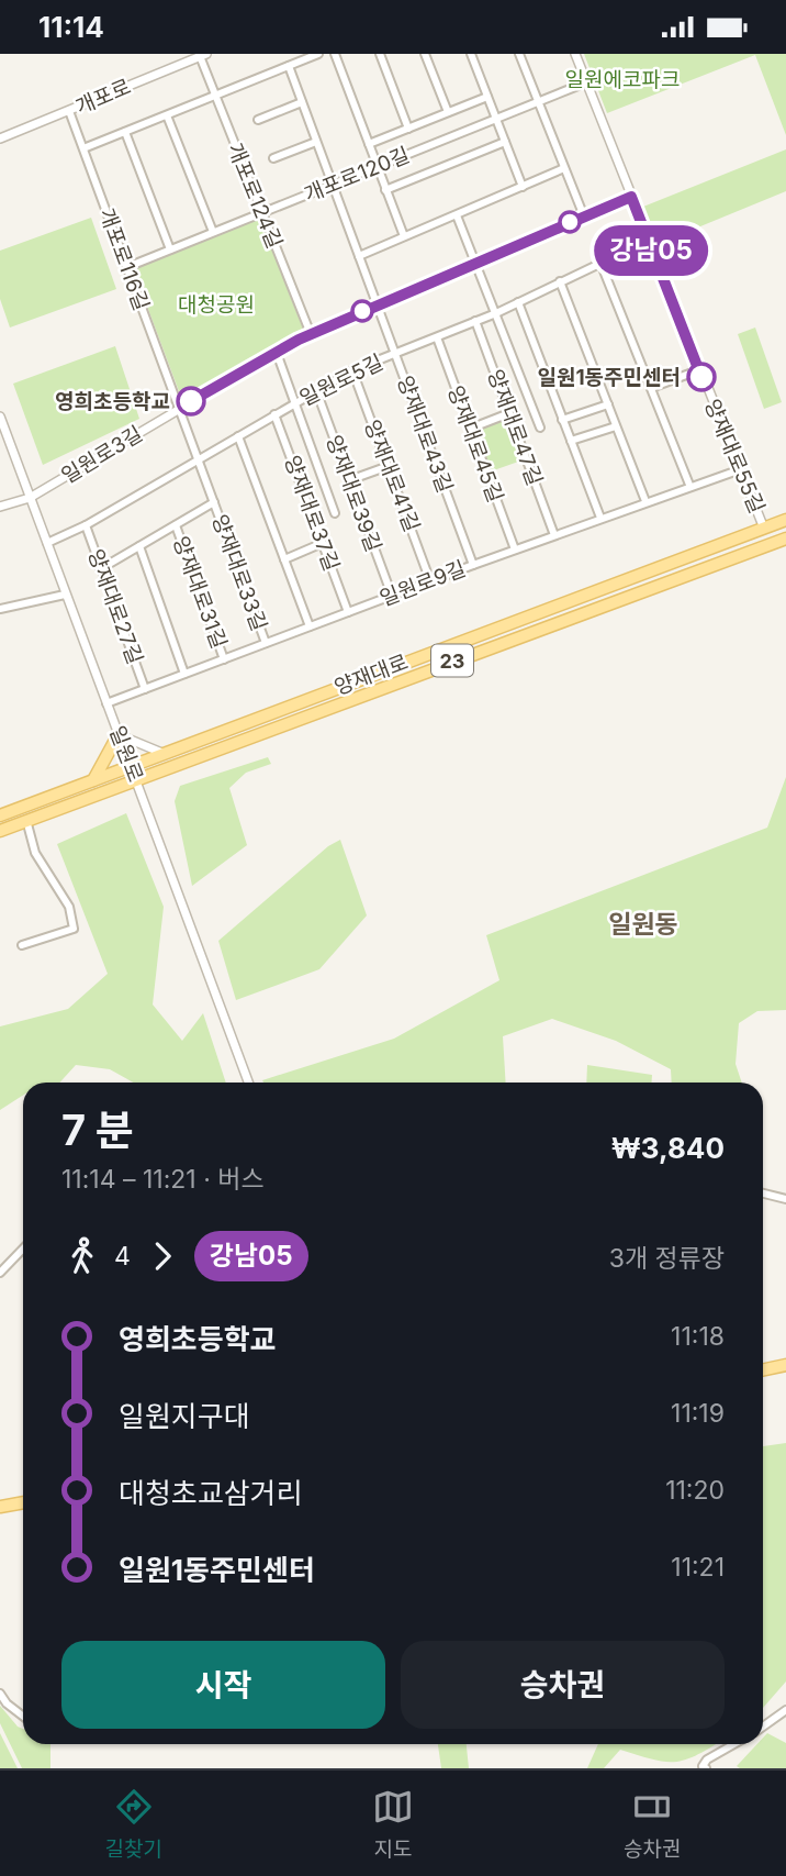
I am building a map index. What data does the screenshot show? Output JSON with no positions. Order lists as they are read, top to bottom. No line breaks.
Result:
{"streets":{"main road":["23","양재대로"],"street":["개포로","개포로120길","개포로124길","개포로116길","일원로5길","양재대로47길","양재대로43길","양재대로45길","일원로3길","양재대로55길","양재대로41길","양재대로39길","양재대로37길","양재대로33길","일원로9길","양재대로31길","양재대로27길","일원로"]},"crossings":[["개포로","개포로124길"],["개포로","개포로116길"],["개포로120길","개포로124길"],["개포로120길","개포로116길"],["개포로120길","양재대로43길"],["개포로120길","양재대로55길"],["개포로124길","일원로3길"],["개포로116길","일원로3길"],["개포로116길","양재대로33길"],["일원로5길","양재대로47길"],["일원로5길","양재대로43길"],["일원로5길","양재대로45길"],["일원로5길","양재대로55길"],["일원로5길","양재대로41길"],["일원로5길","양재대로39길"],["일원로5길","양재대로37길"],["일원로5길","양재대로33길"],["일원로5길","양재대로27길"],["일원로5길","일원로"],["양재대로47길","일원로9길"],["양재대로43길","일원로3길"],["양재대로43길","일원로9길"],["양재대로45길","일원로9길"],["일원로3길","양재대로55길"],["일원로3길","양재대로33길"],["일원로3길","일원로"],["양재대로55길","일원로9길"],["양재대로55길","양재대로"],["양재대로41길","일원로9길"],["양재대로39길","일원로9길"],["양재대로37길","일원로9길"],["양재대로33길","일원로9길"],["양재대로33길","양재대로31길"],["양재대로33길","양재대로27길"],["일원로9길","양재대로31길"],["일원로9길","양재대로27길"],["일원로9길","일원로"],["양재대로","일원로"]],"districts":["일원동"],"parks":["일원에코파크","대청공원"],"places":["일원1동주민센터","영희초등학교"],"lines":["bus line 강남05"],"page":{"status":"11:14","on_map":"강남05","heading":["7 분","11:14 – 11:21 · 버스","₩3,840"],"legs":["4","강남05","3개 정류장"],"list":[{"name":"영희초등학교","value":"11:18"},{"name":"일원지구대","value":"11:19"},{"name":"대청초교삼거리","value":"11:20"},{"name":"일원1동주민센터","value":"11:21"}],"buttons":["시작","승차권"],"tabs":["길찾기","지도","승차권"]}}
